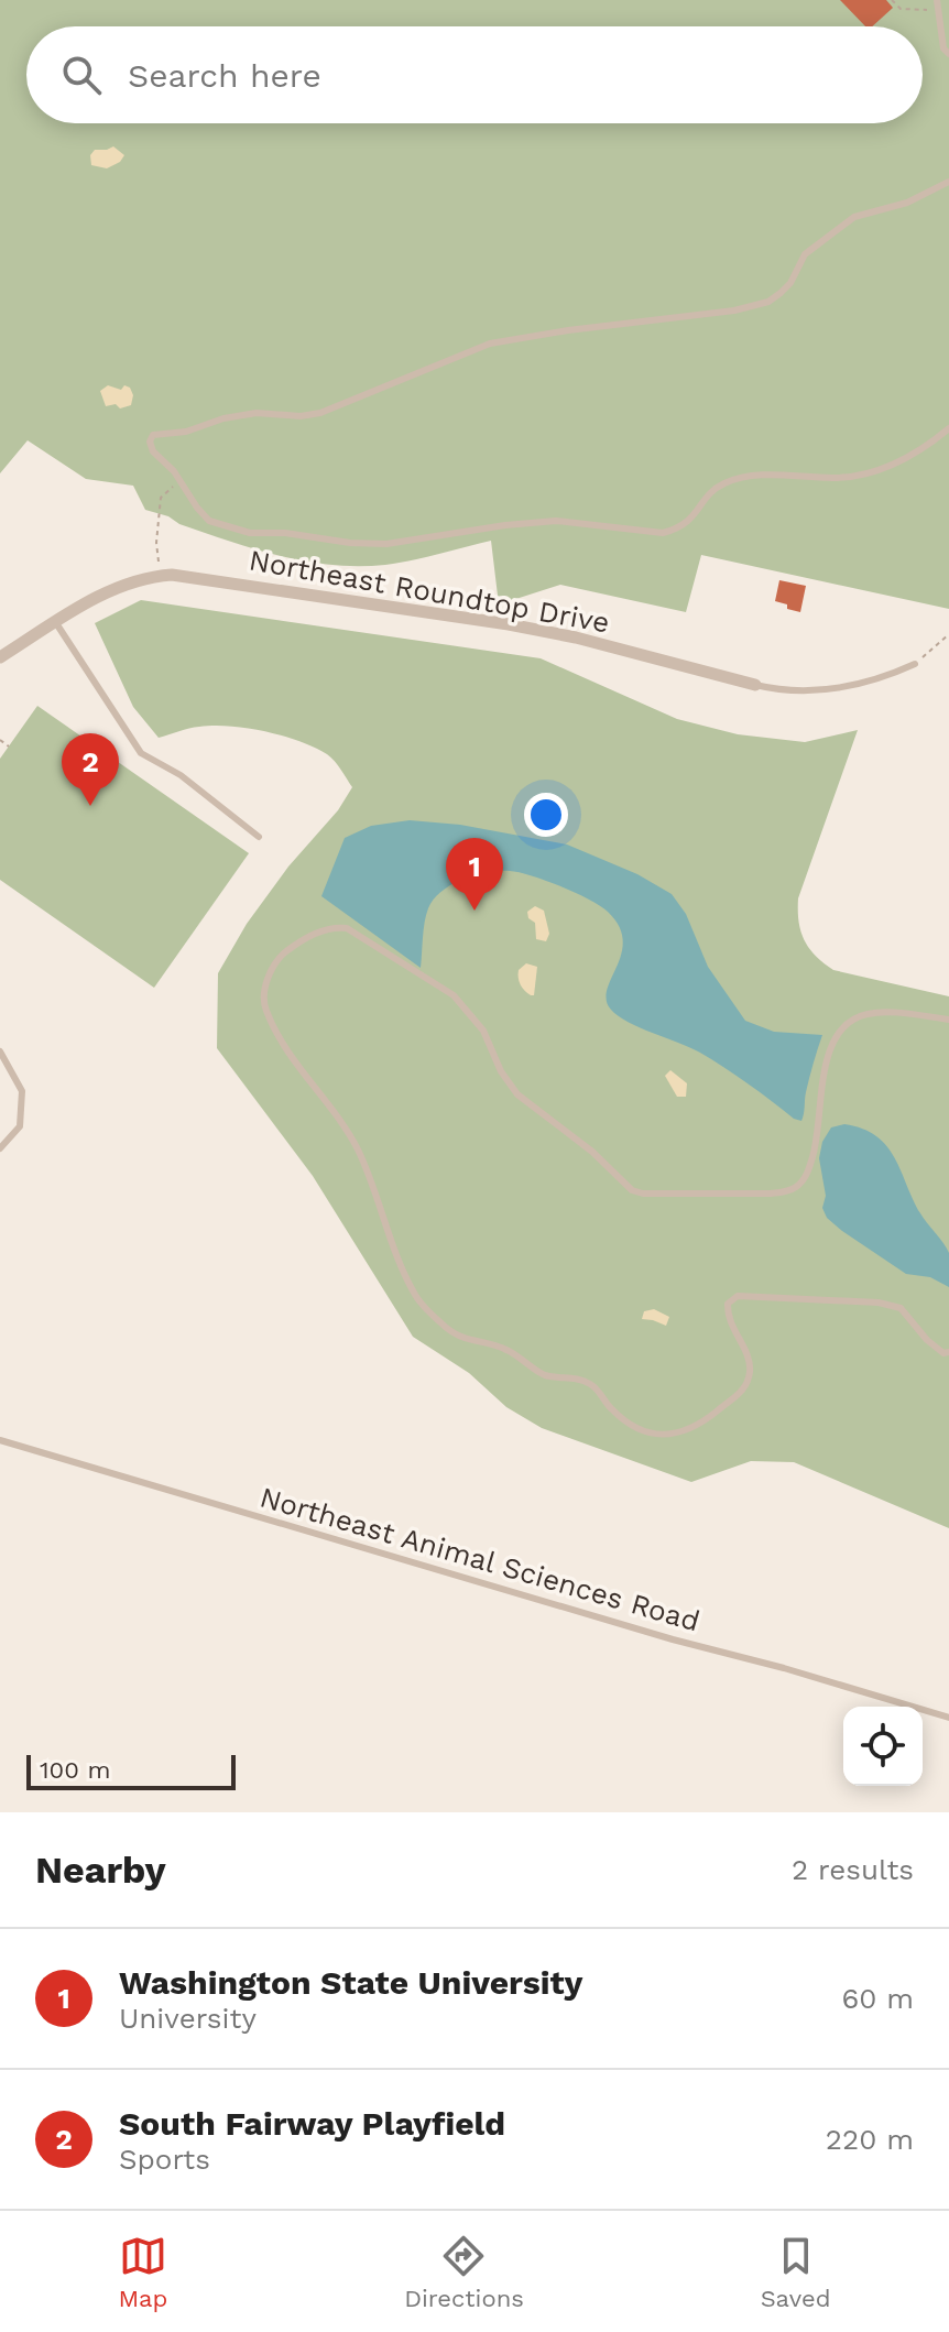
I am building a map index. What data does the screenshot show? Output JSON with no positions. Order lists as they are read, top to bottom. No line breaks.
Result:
{"streets":{"street":["Northeast Roundtop Drive"],"lane":["Northeast Animal Sciences Road"]},"scale_bar":"100 m","page":{"search":"Search here","pins":["2","1"],"scale":"100 m","heading":["Nearby","2 results"],"list":[{"mark":"1","name":"Washington State University","note":"University","value":"60 m"},{"mark":"2","name":"South Fairway Playfield","note":"Sports","value":"220 m"}],"nav":["Map","Directions","Saved"]}}
